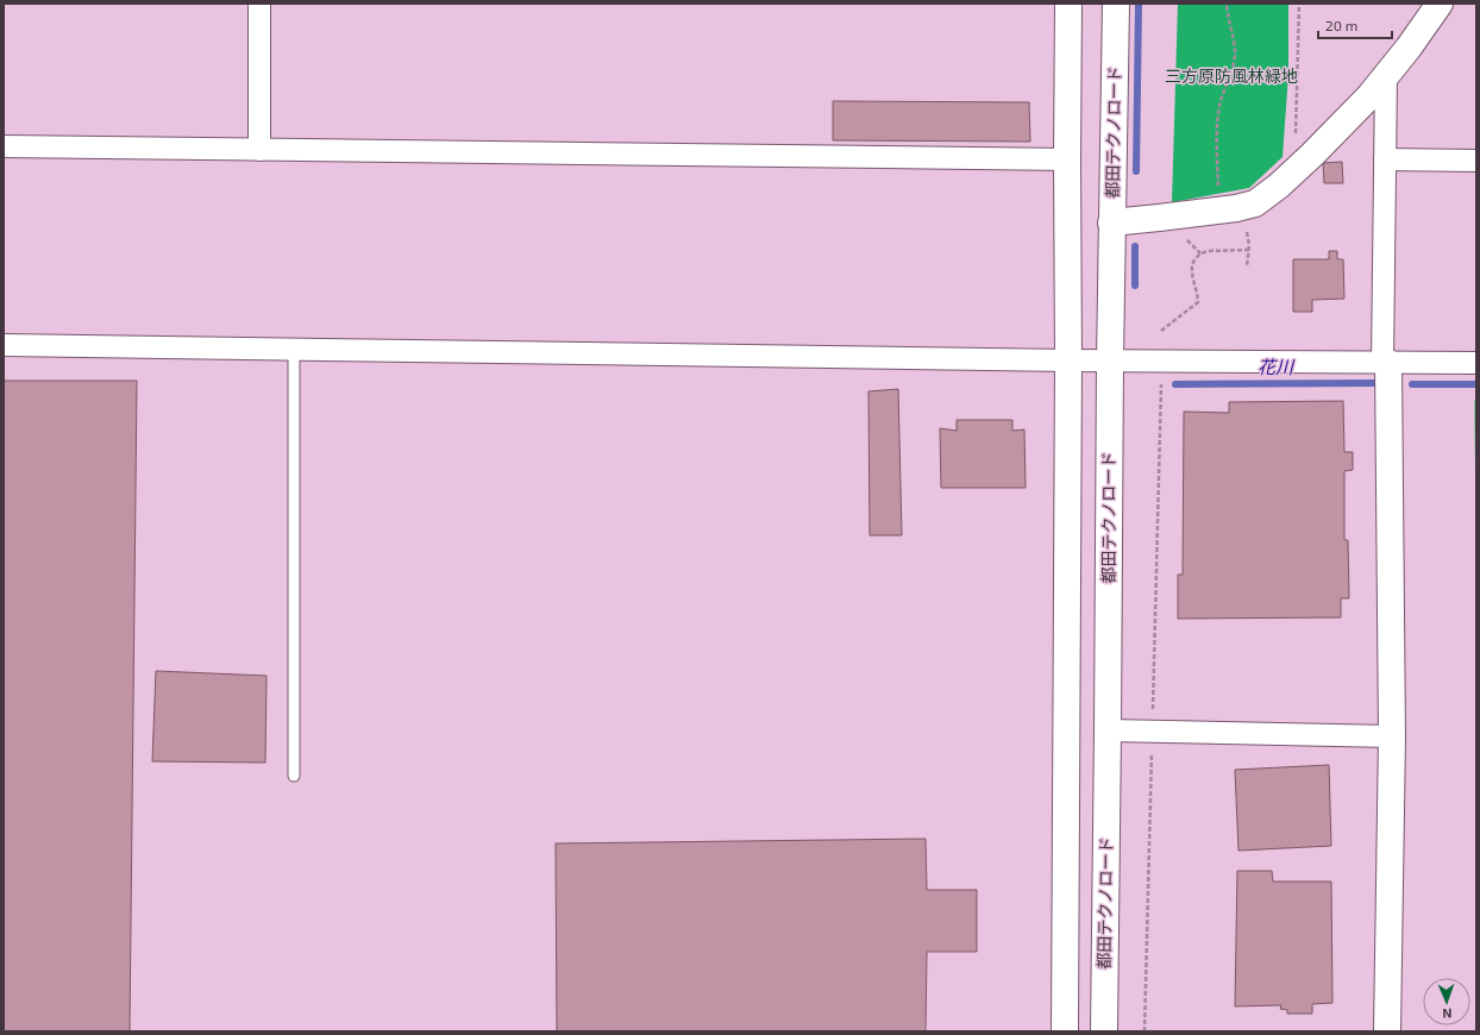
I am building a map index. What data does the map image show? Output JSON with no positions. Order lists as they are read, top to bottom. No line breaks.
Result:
{"streets":{"street":["都田テクノロード"]},"water":["花川"],"parks":["三方原防風林緑地"],"scale_bar":"20 m","north":"bottom"}
